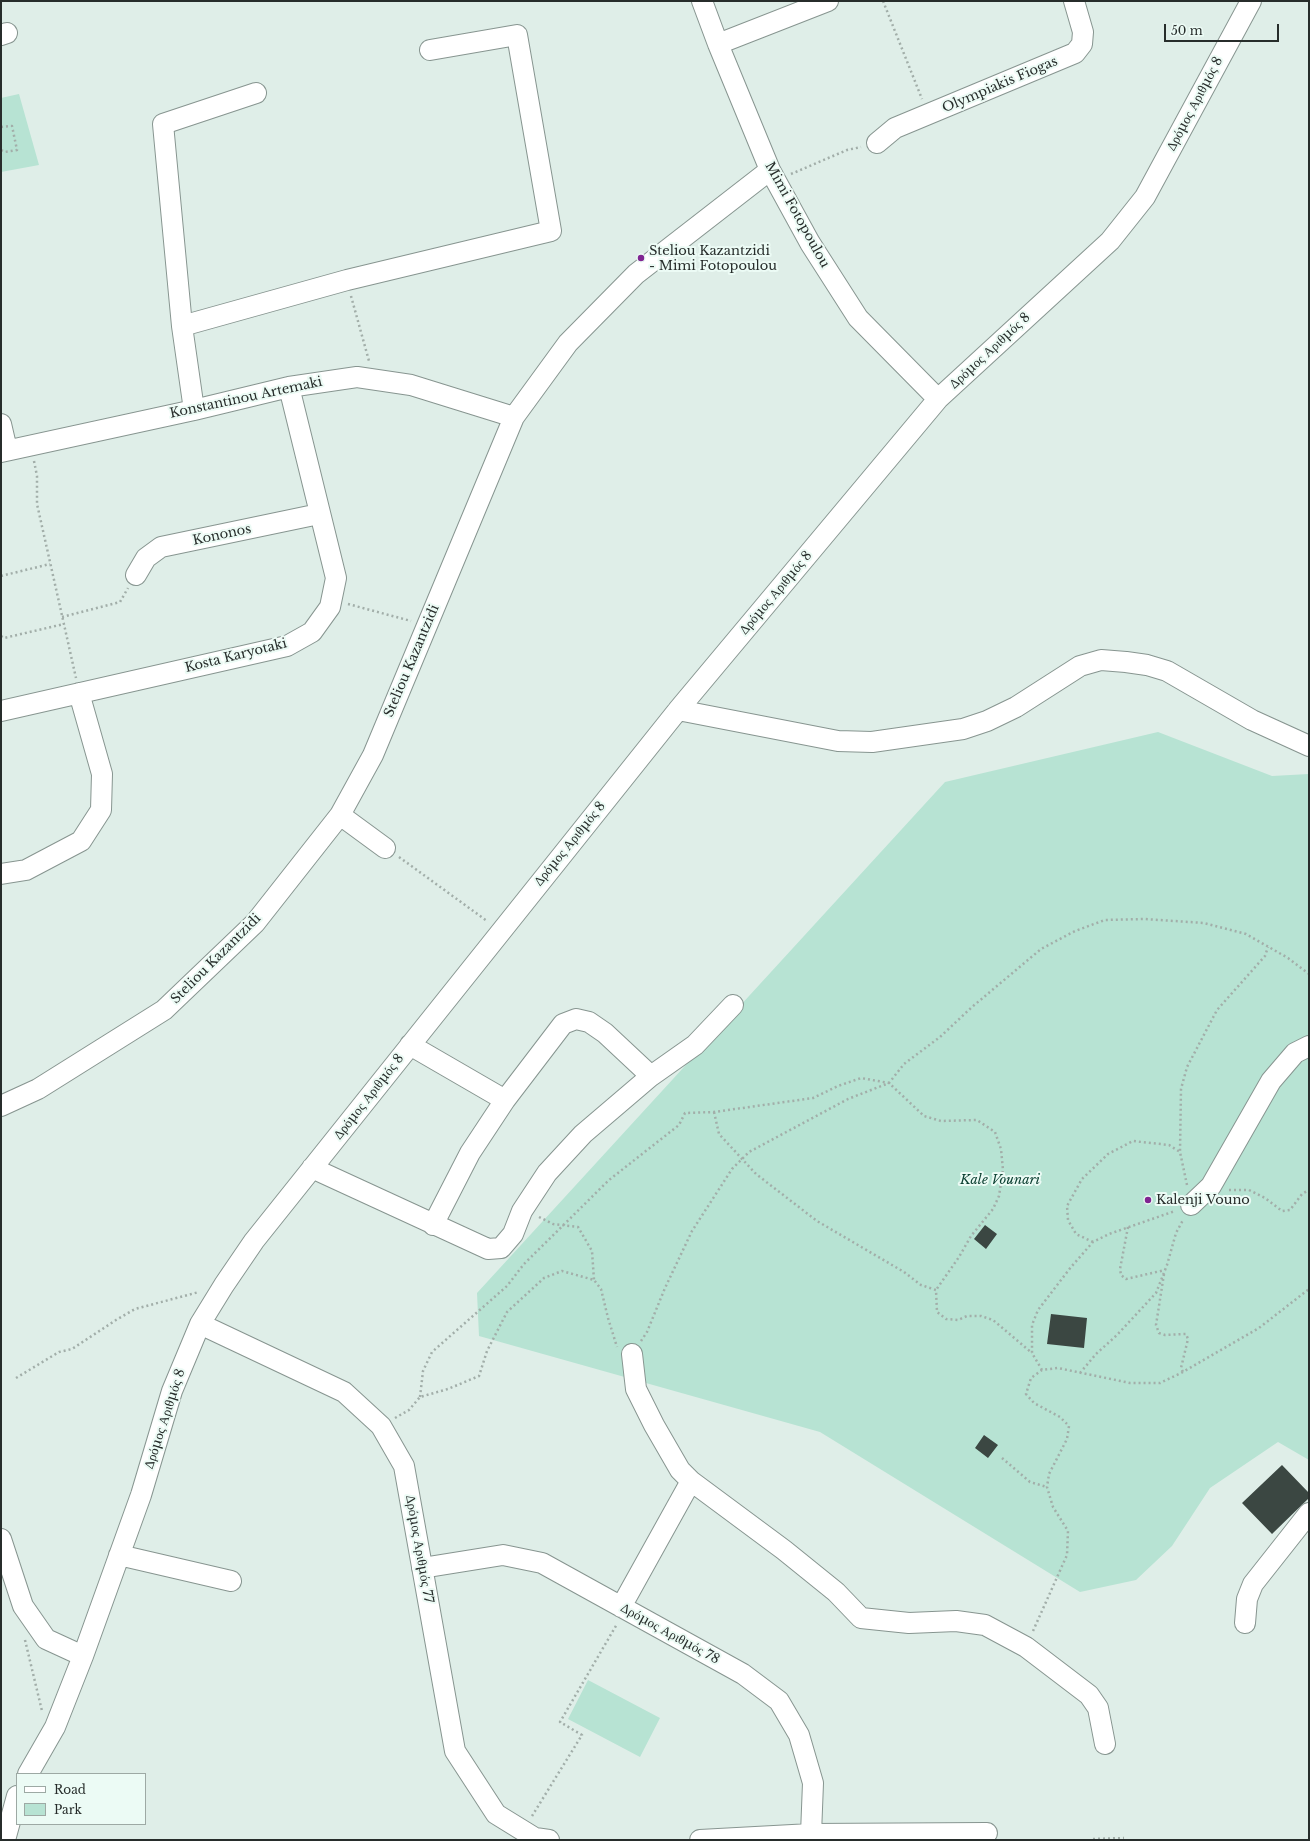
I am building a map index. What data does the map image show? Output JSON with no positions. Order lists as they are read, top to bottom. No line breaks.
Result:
{"streets":{"street":["Olympiakis Fiogas","Δρόμος Αριθμός 8","Mimi Fotopoulou","Konstantinou Artemaki","Kononos","Kosta Karyotaki","Steliou Kazantzidi","Δρόμος Αριθμός 77","Δρόμος Αριθμός 78"]},"crossings":[["Δρόμος Αριθμός 8","Mimi Fotopoulou"],["Δρόμος Αριθμός 8","Δρόμος Αριθμός 77"],["Mimi Fotopoulou","Steliou Kazantzidi"],["Konstantinou Artemaki","Kosta Karyotaki"],["Konstantinou Artemaki","Steliou Kazantzidi"],["Kononos","Kosta Karyotaki"],["Δρόμος Αριθμός 77","Δρόμος Αριθμός 78"]],"parks":["Kale Vounari"],"places":["Steliou Kazantzidi - Mimi Fotopoulou","Kalenji Vouno"],"legend":["Road","Park"],"scale_bar":"50 m"}
